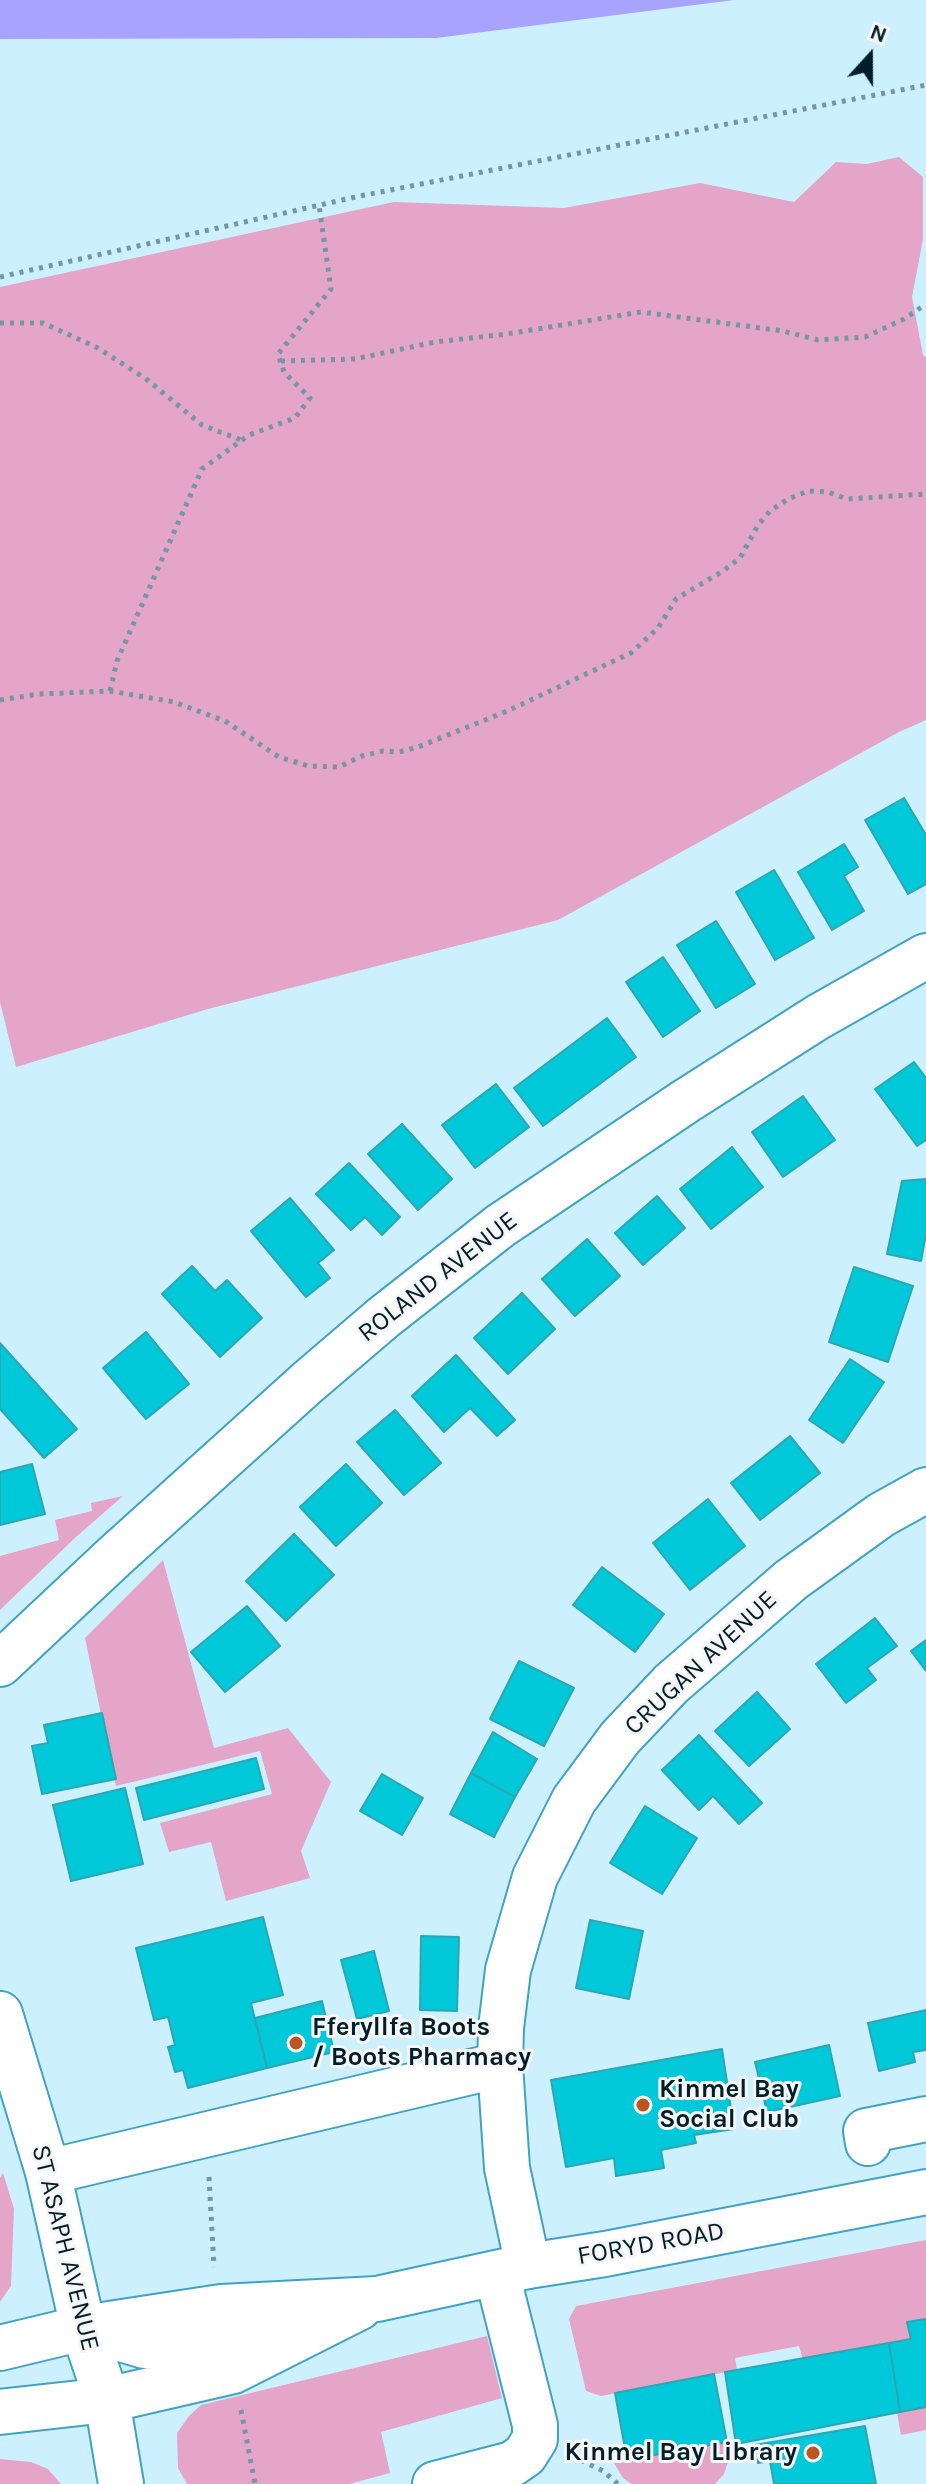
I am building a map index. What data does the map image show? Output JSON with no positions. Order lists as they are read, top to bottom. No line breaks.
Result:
{"streets":{"street":["ROLAND AVENUE","CRUGAN AVENUE","FORYD ROAD","ST ASAPH AVENUE"]},"crossings":[["CRUGAN AVENUE","FORYD ROAD"],["FORYD ROAD","ST ASAPH AVENUE"]],"places":["Fferyllfa Boots / Boots Pharmacy","Kinmel Bay Social Club","Kinmel Bay Library"],"north":"top"}
